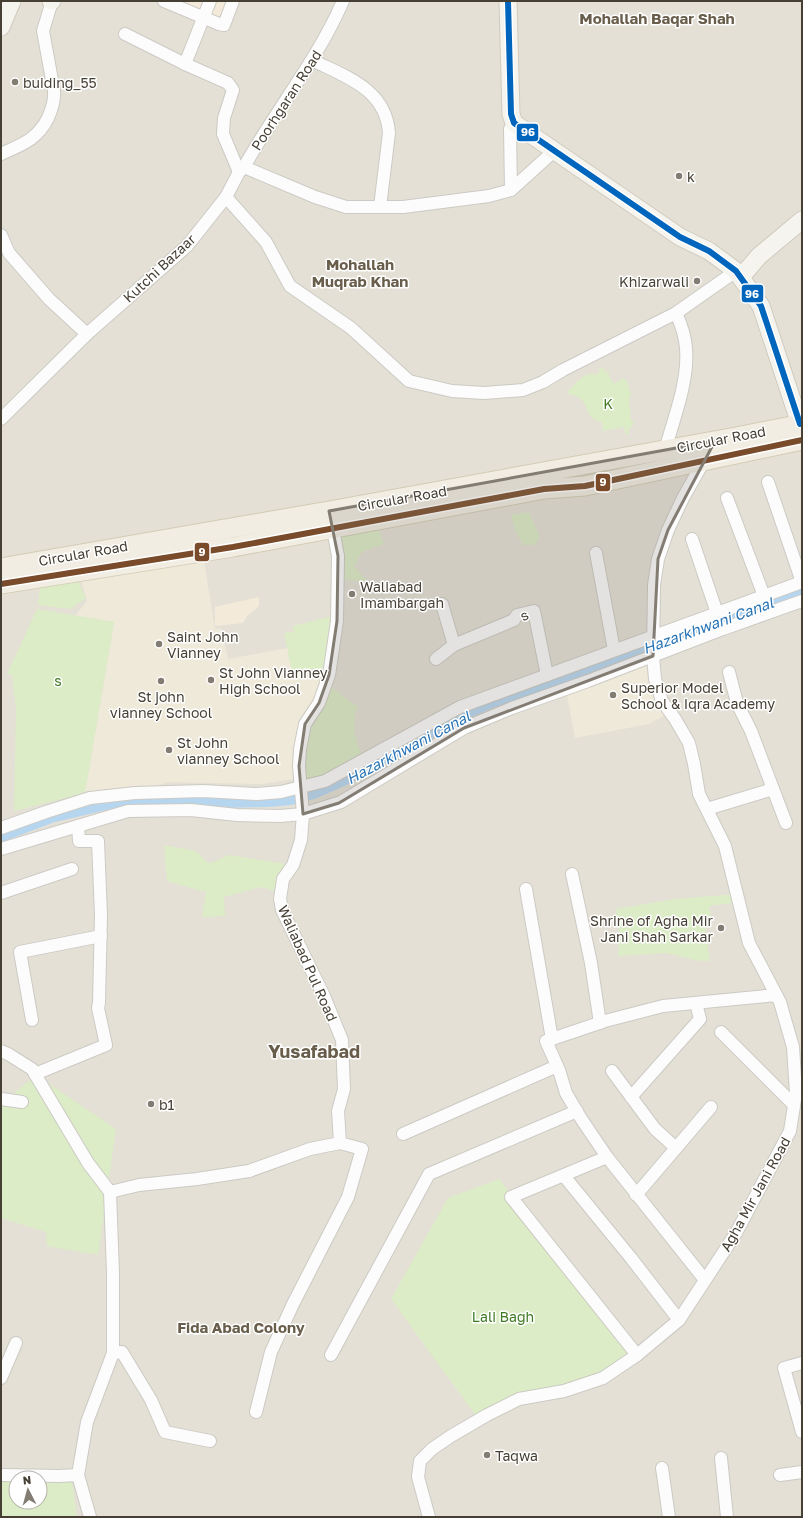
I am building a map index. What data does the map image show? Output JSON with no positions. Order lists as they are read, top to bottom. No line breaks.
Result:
{"streets":{"main road":["Circular Road"],"street":["Poorhgaran Road","Kutchi Bazaar","s","Waliabad Pul Road","Agha Mir Jani Road"]},"crossings":[["Poorhgaran Road","Kutchi Bazaar"]],"districts":["Mohallah Baqar Shah","Mohallah Muqrab Khan","Yusafabad","Fida Abad Colony"],"water":["Hazarkhwani Canal"],"parks":["K","s","Lali Bagh"],"places":["buiding_55","k","Khizarwali","Waliabad Imambargah","Saint John Vianney","St John Vianney High School","St john vianney School","Superior Model School & Iqra Academy","St John vianney School","Shrine of Agha Mir Jani Shah Sarkar","b1","Taqwa"],"lines":["transit line 96","transit line 9"],"north":"top"}
